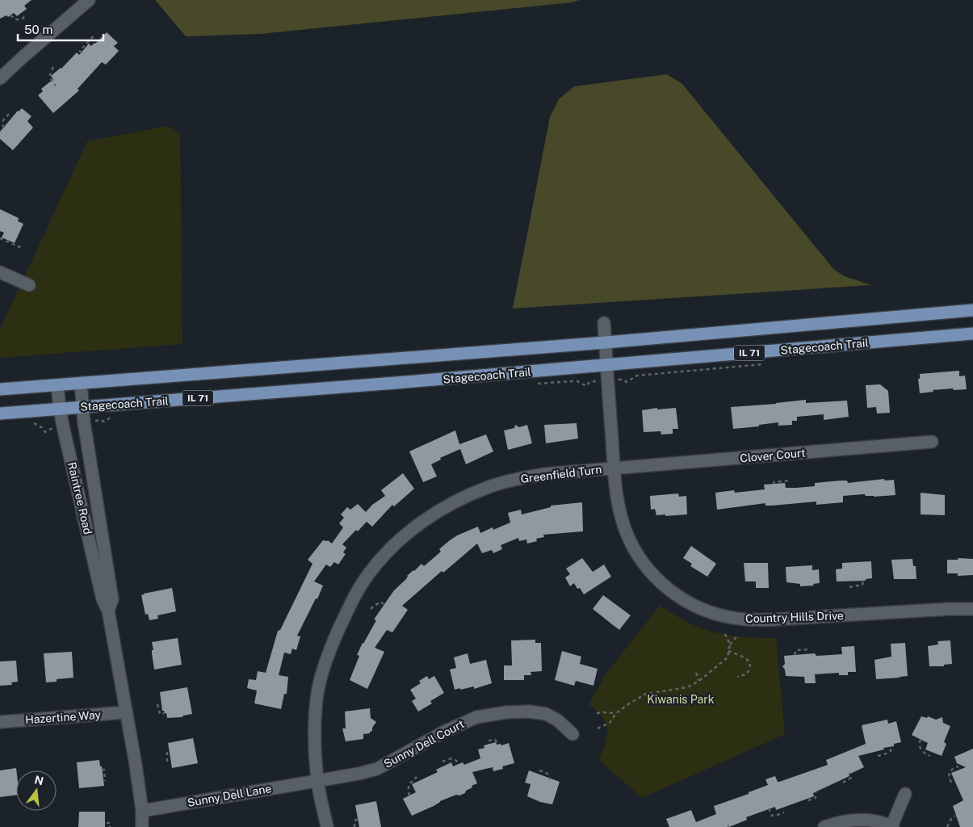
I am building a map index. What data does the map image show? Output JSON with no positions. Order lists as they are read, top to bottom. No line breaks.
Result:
{"streets":{"main road":["Stagecoach Trail","IL 71"],"street":["Clover Court","Greenfield Turn","Raintree Road","Country Hills Drive","Hazertine Way","Sunny Dell Court","Sunny Dell Lane"]},"crossings":[["Stagecoach Trail","Raintree Road"],["Stagecoach Trail","Country Hills Drive"],["Clover Court","Greenfield Turn"],["Clover Court","Country Hills Drive"],["Greenfield Turn","Country Hills Drive"],["Greenfield Turn","Sunny Dell Court"],["Greenfield Turn","Sunny Dell Lane"],["Raintree Road","Hazertine Way"],["Raintree Road","Sunny Dell Lane"],["Sunny Dell Court","Sunny Dell Lane"]],"parks":["Kiwanis Park"],"scale_bar":"50 m","north":"top"}
